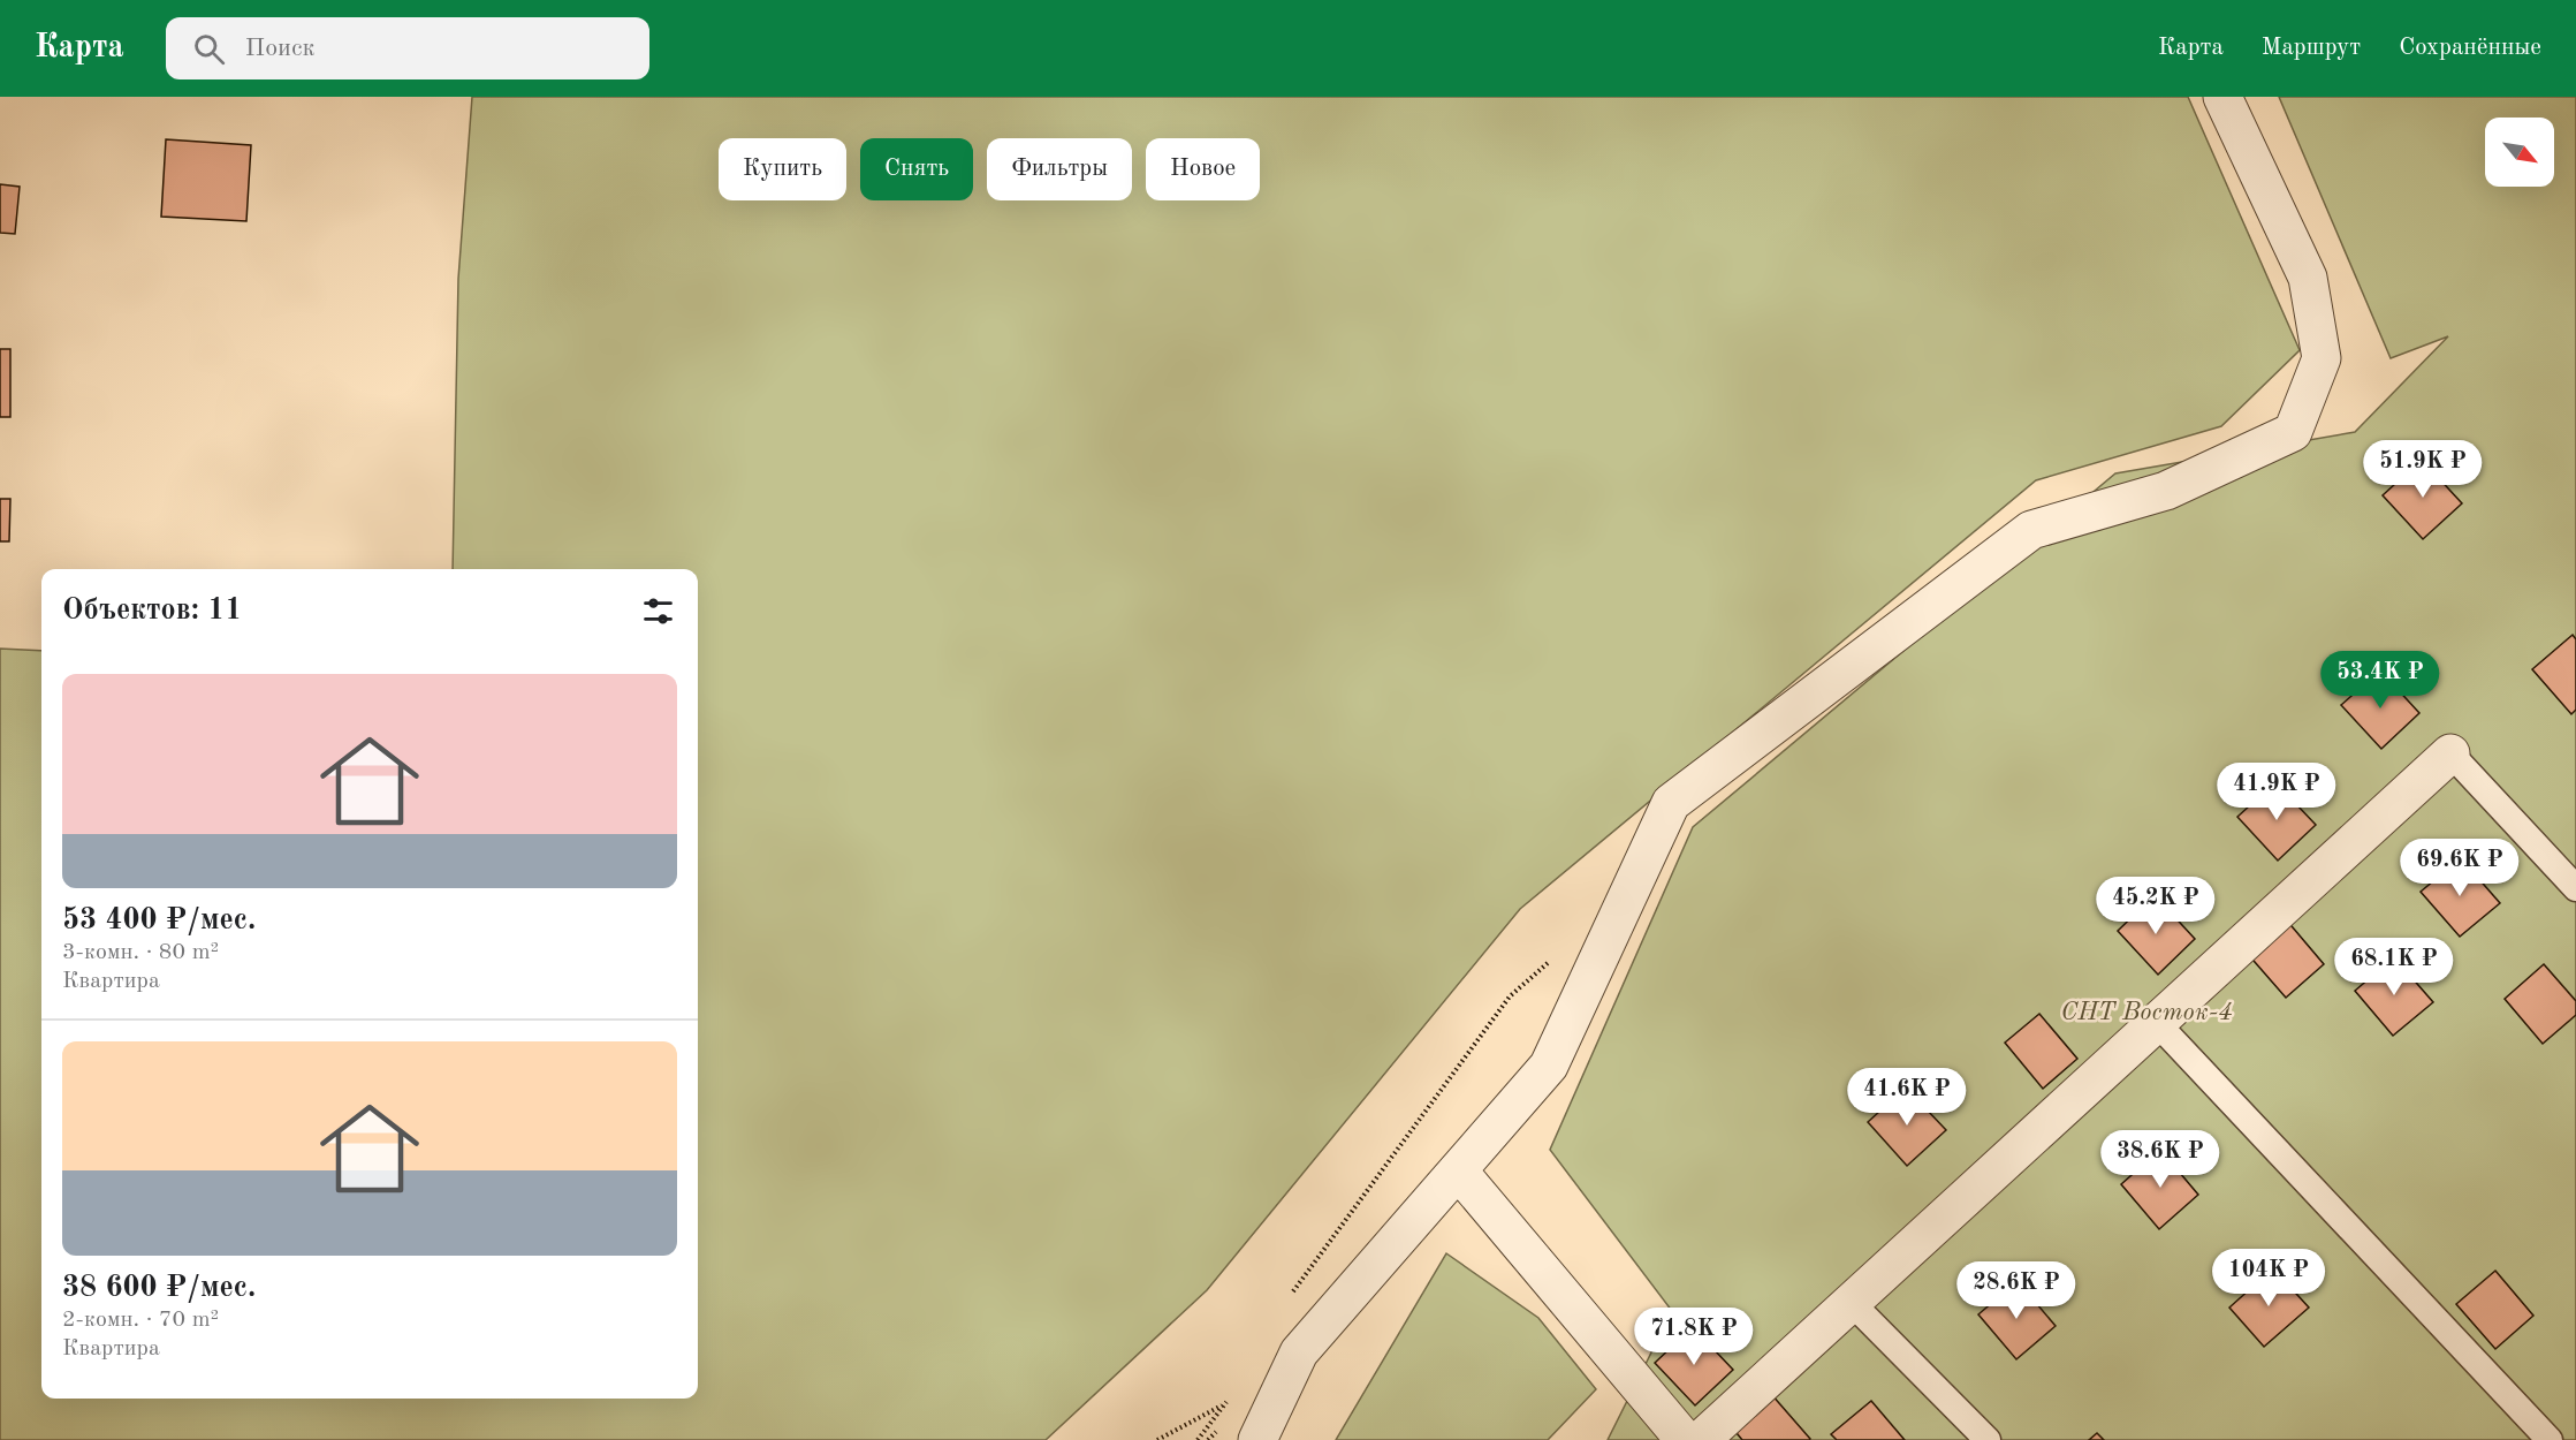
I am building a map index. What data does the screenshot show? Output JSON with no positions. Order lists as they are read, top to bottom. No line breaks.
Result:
{"parks":["СНТ Восток-4"],"north":"bottom right","page":{"header":"Карта","search":"Поиск","nav":["Карта","Маршрут","Сохранённые"],"chip":["Купить","Снять","Фильтры","Новое"],"price":["51.9K ₽","53.4K ₽","41.9K ₽","69.6K ₽","45.2K ₽","68.1K ₽","41.6K ₽","38.6K ₽","104K ₽","28.6K ₽","71.8K ₽"],"heading":"Объектов: 11","list":[{"name":"53 400 ₽/мес.","note":"3-комн. · 80 m² · Квартира"},{"name":"38 600 ₽/мес.","note":"2-комн. · 70 m² · Квартира"}]}}
